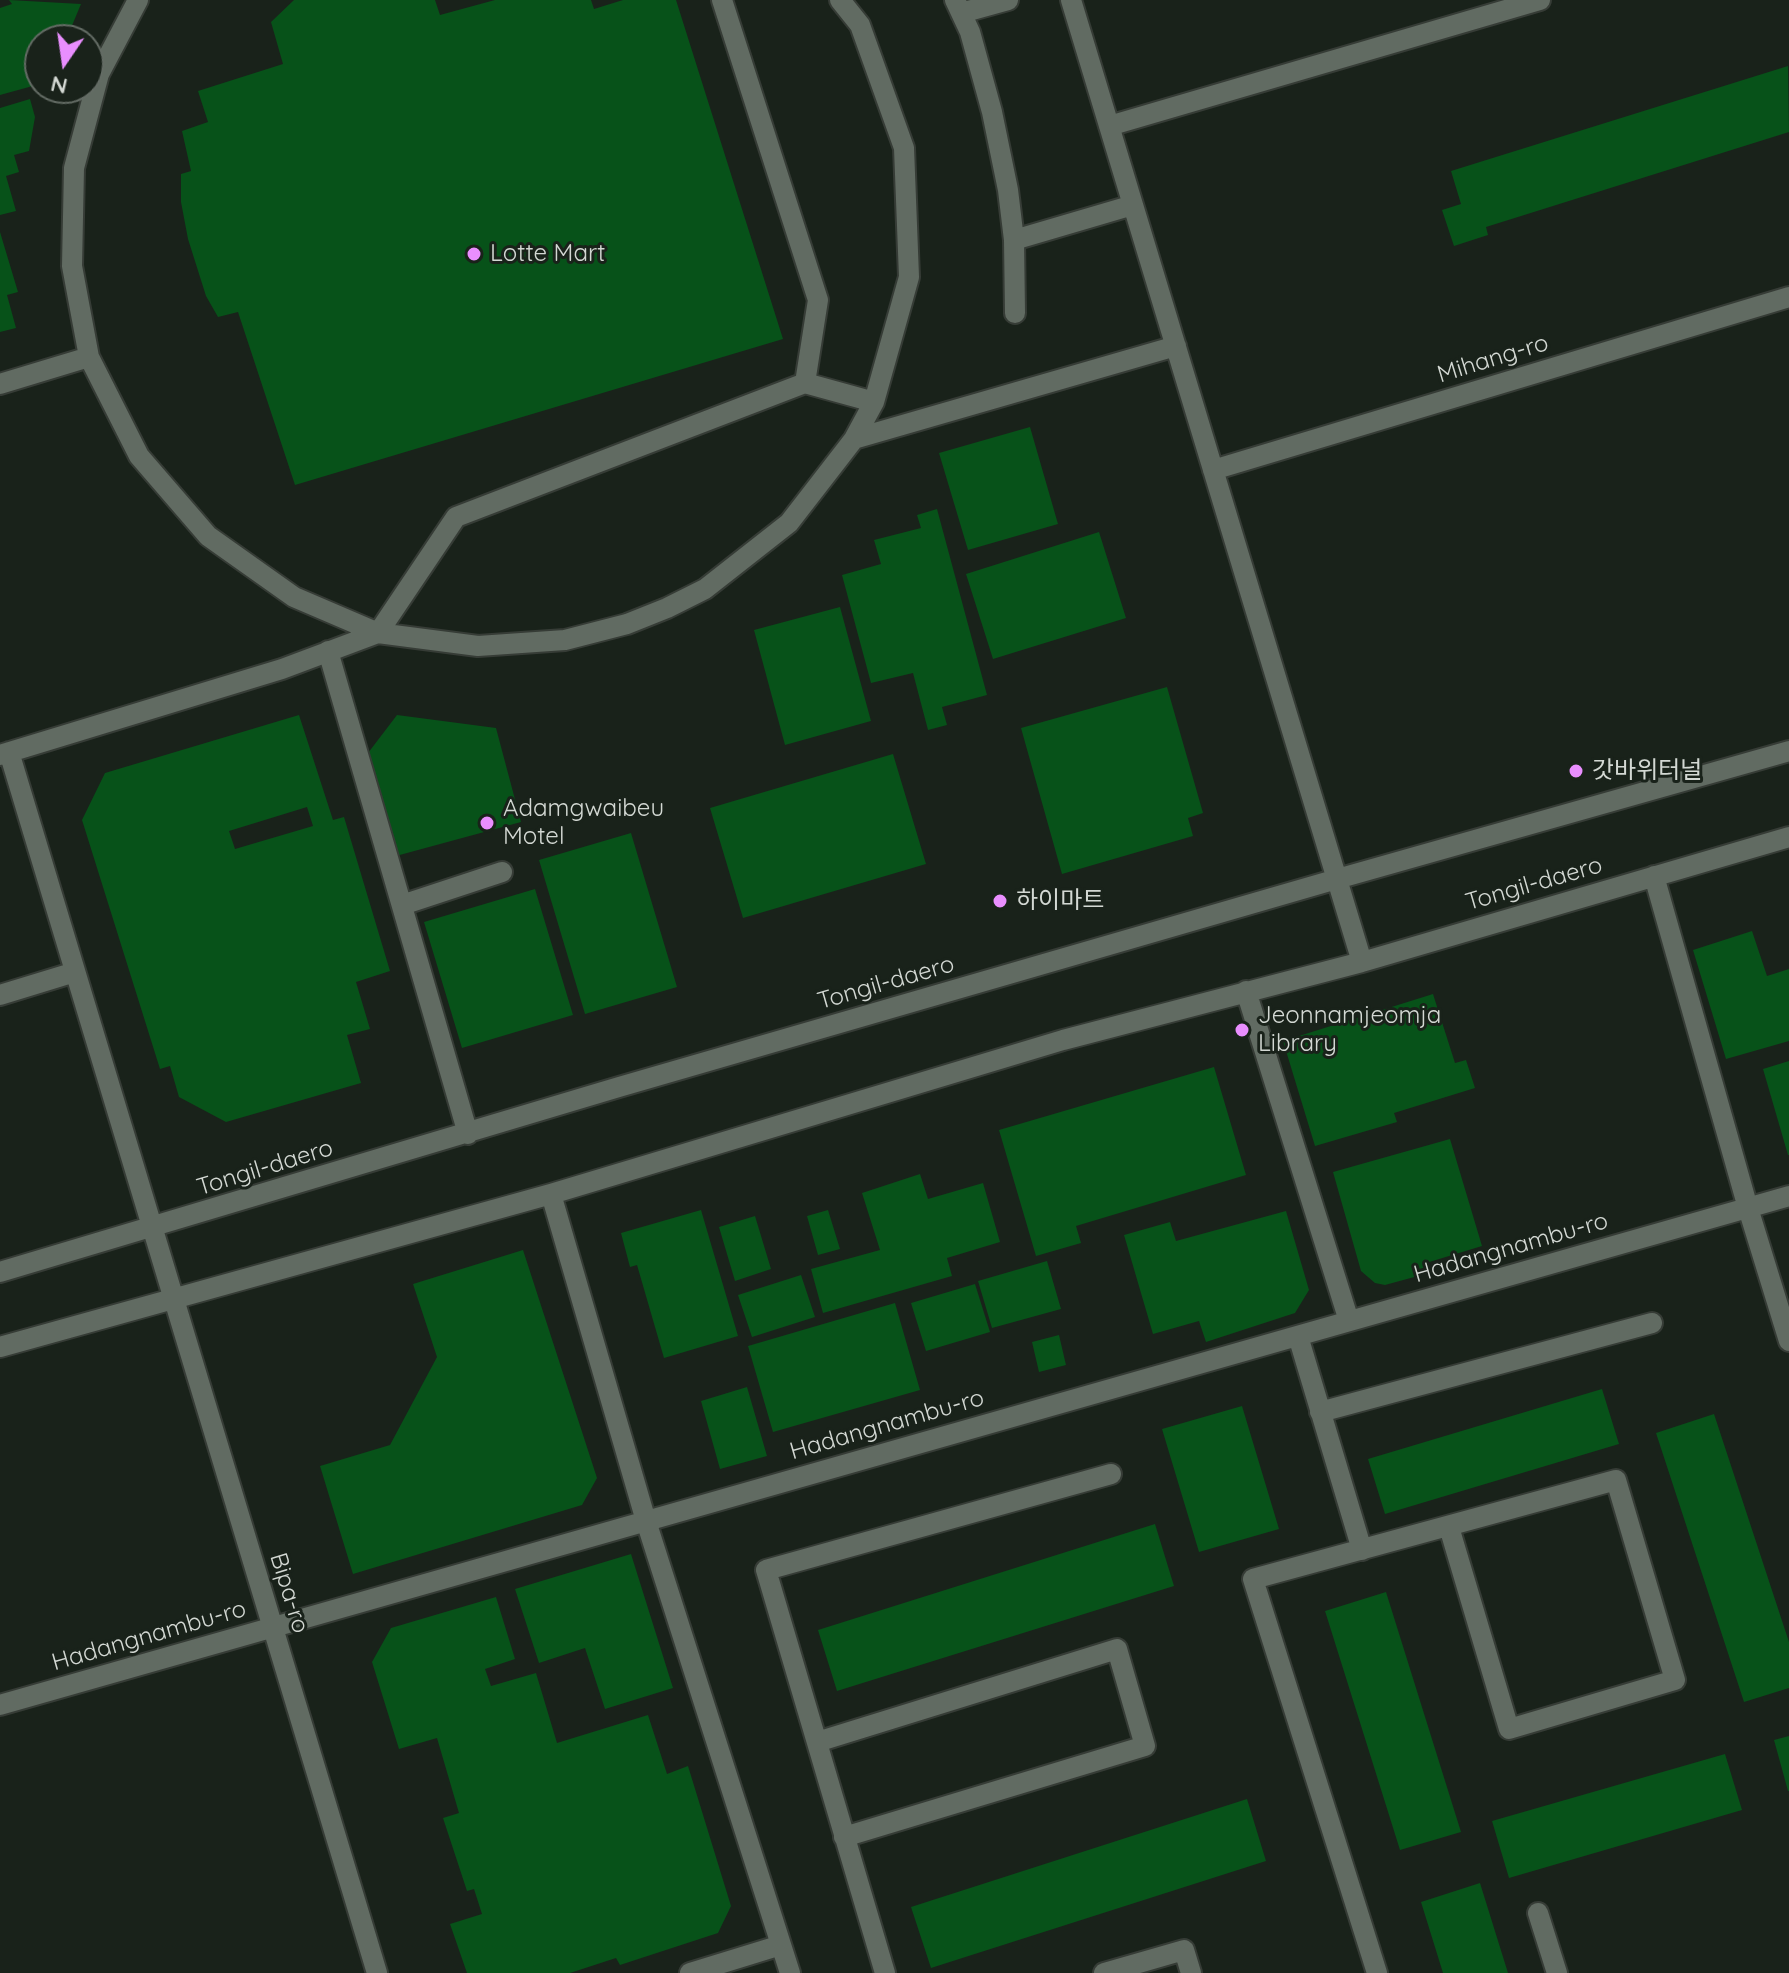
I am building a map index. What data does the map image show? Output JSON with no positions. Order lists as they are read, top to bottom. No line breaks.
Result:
{"streets":{"street":["Mihang-ro","Tongil-daero","Hadangnambu-ro","Bipa-ro"]},"crossings":[["Tongil-daero","Bipa-ro"],["Hadangnambu-ro","Bipa-ro"]],"places":["Lotte Mart","갓바위터널","Adamgwaibeu Motel","하이마트","Jeonnamjeomja Library"],"north":"bottom"}
